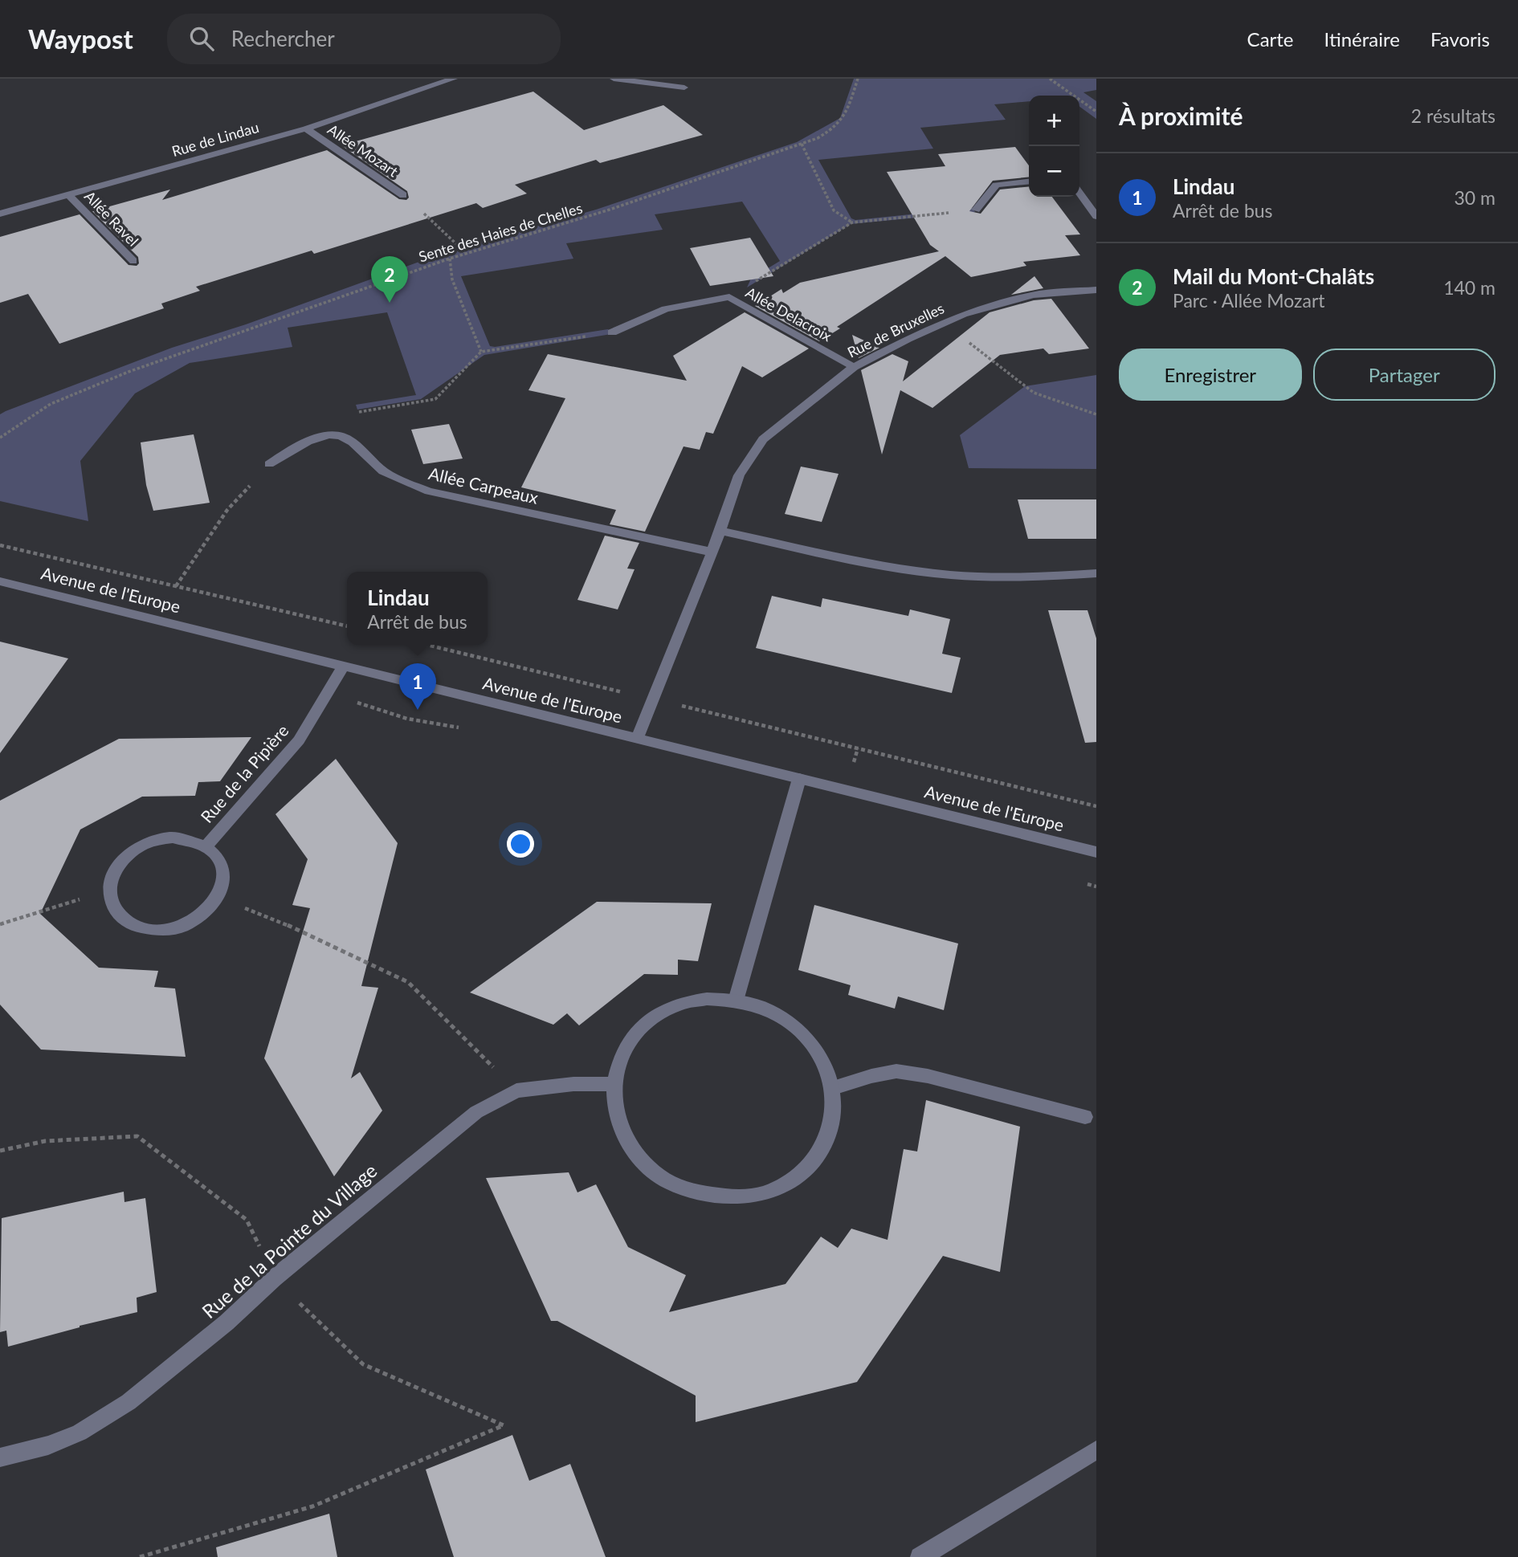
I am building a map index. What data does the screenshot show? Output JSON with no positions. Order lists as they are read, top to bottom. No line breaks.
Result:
{"streets":{"street":["Rue de Lindau","Allée Mozart","Allée Ravel","Allée Delacroix","Rue de Bruxelles","Allée Carpeaux","Avenue de l'Europe","Rue de la Pipière","Rue de la Pointe du Village"],"path":["Sente des Haies de Chelles"]},"crossings":[["Rue de Lindau","Allée Mozart"],["Rue de Lindau","Allée Ravel"],["Allée Delacroix","Rue de Bruxelles"],["Rue de Bruxelles","Allée Carpeaux"],["Rue de Bruxelles","Avenue de l'Europe"],["Avenue de l'Europe","Rue de la Pipière"]],"page":{"header":"Waypost","search":"Rechercher","nav":["Carte","Itinéraire","Favoris"],"heading":["À proximité","2 résultats"],"map_buttons":["+","−"],"list":[{"mark":"1","name":"Lindau","note":"Arrêt de bus","value":"30 m"},{"mark":"2","name":"Mail du Mont-Chalâts","note":"Parc · Allée Mozart","value":"140 m"}],"pins":["2","1"],"buttons":["Enregistrer","Partager"],"popup":["Lindau","Arrêt de bus"]}}
